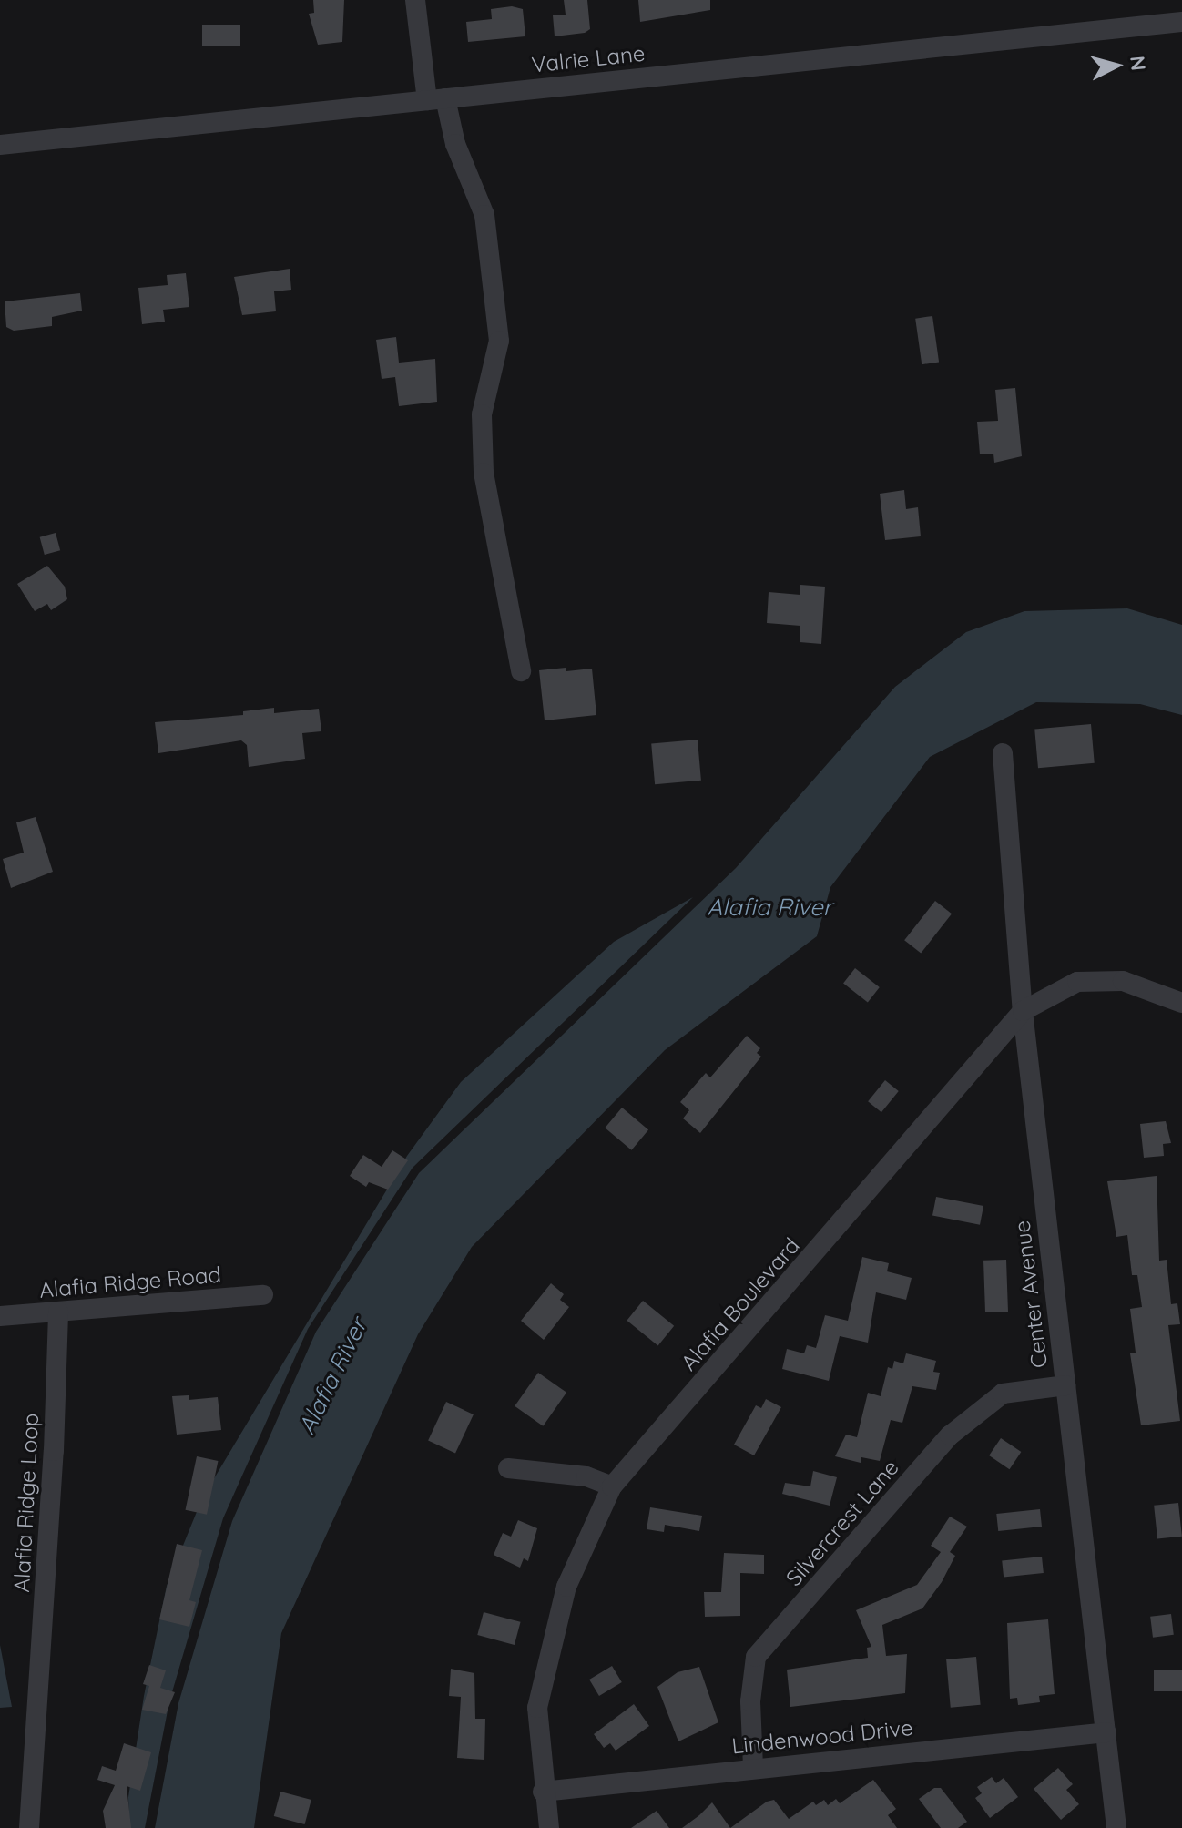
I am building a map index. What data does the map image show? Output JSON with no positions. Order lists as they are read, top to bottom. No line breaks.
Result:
{"streets":{"street":["Valrie Lane","Alafia Ridge Road","Center Avenue","Alafia Boulevard","Alafia Ridge Loop","Silvercrest Lane","Lindenwood Drive"]},"crossings":[["Alafia Ridge Road","Alafia Ridge Loop"],["Center Avenue","Alafia Boulevard"],["Center Avenue","Silvercrest Lane"],["Center Avenue","Lindenwood Drive"],["Alafia Boulevard","Lindenwood Drive"],["Silvercrest Lane","Lindenwood Drive"]],"water":["Alafia River"],"north":"right"}
